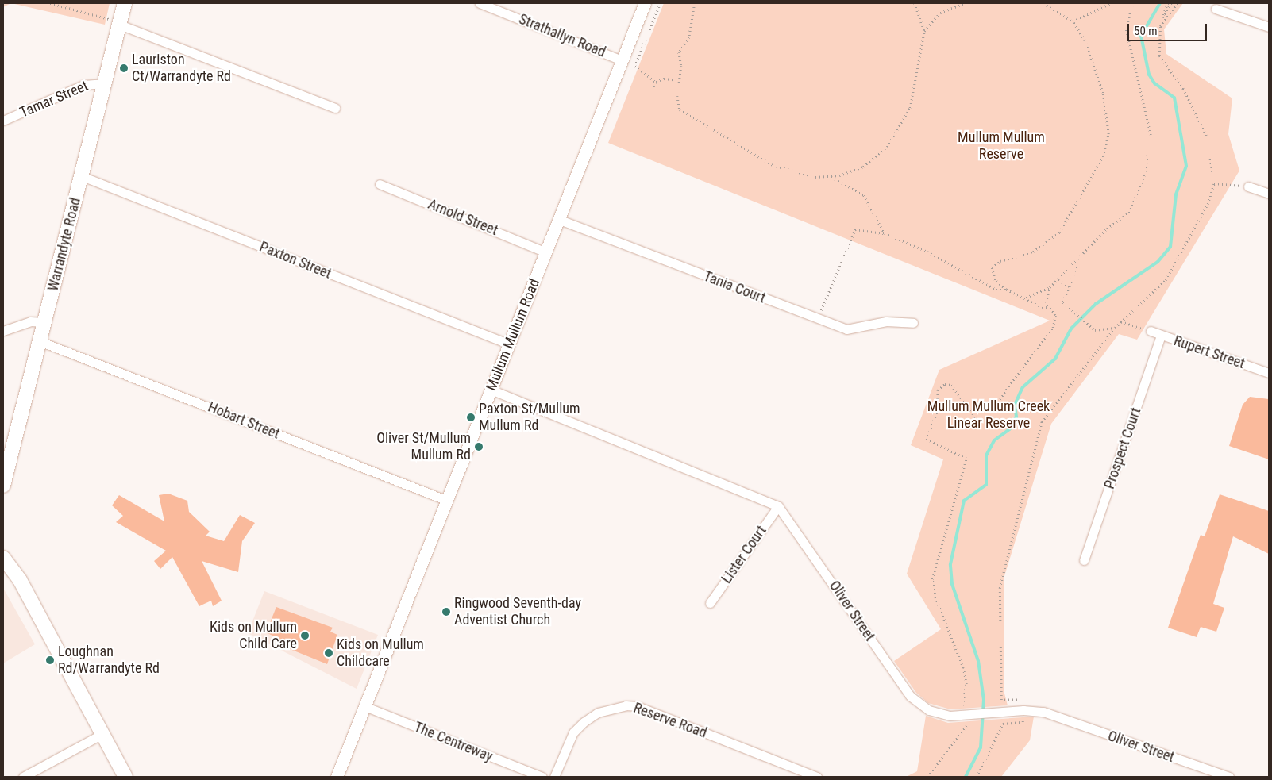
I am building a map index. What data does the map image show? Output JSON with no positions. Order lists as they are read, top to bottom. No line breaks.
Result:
{"streets":{"main road":["Warrandyte Road"],"street":["Strathallyn Road","Tamar Street","Arnold Street","Paxton Street","Tania Court","Mullum Mullum Road","Rupert Street","Hobart Street","Prospect Court","Lister Court","Oliver Street","Reserve Road","The Centreway"]},"crossings":[["Strathallyn Road","Mullum Mullum Road"],["Tamar Street","Warrandyte Road"],["Arnold Street","Mullum Mullum Road"],["Warrandyte Road","Paxton Street"],["Warrandyte Road","Hobart Street"],["Paxton Street","Mullum Mullum Road"],["Tania Court","Mullum Mullum Road"],["Mullum Mullum Road","Hobart Street"],["Mullum Mullum Road","The Centreway"],["Rupert Street","Prospect Court"],["Lister Court","Oliver Street"]],"parks":["Mullum Mullum Reserve","Mullum Mullum Creek Linear Reserve"],"places":["Lauriston Ct/Warrandyte Rd","Paxton St/Mullum Mullum Rd","Oliver St/Mullum Mullum Rd","Ringwood Seventh-day Adventist Church","Kids on Mullum Child Care","Kids on Mullum Childcare","Loughnan Rd/Warrandyte Rd"],"scale_bar":"50 m"}
